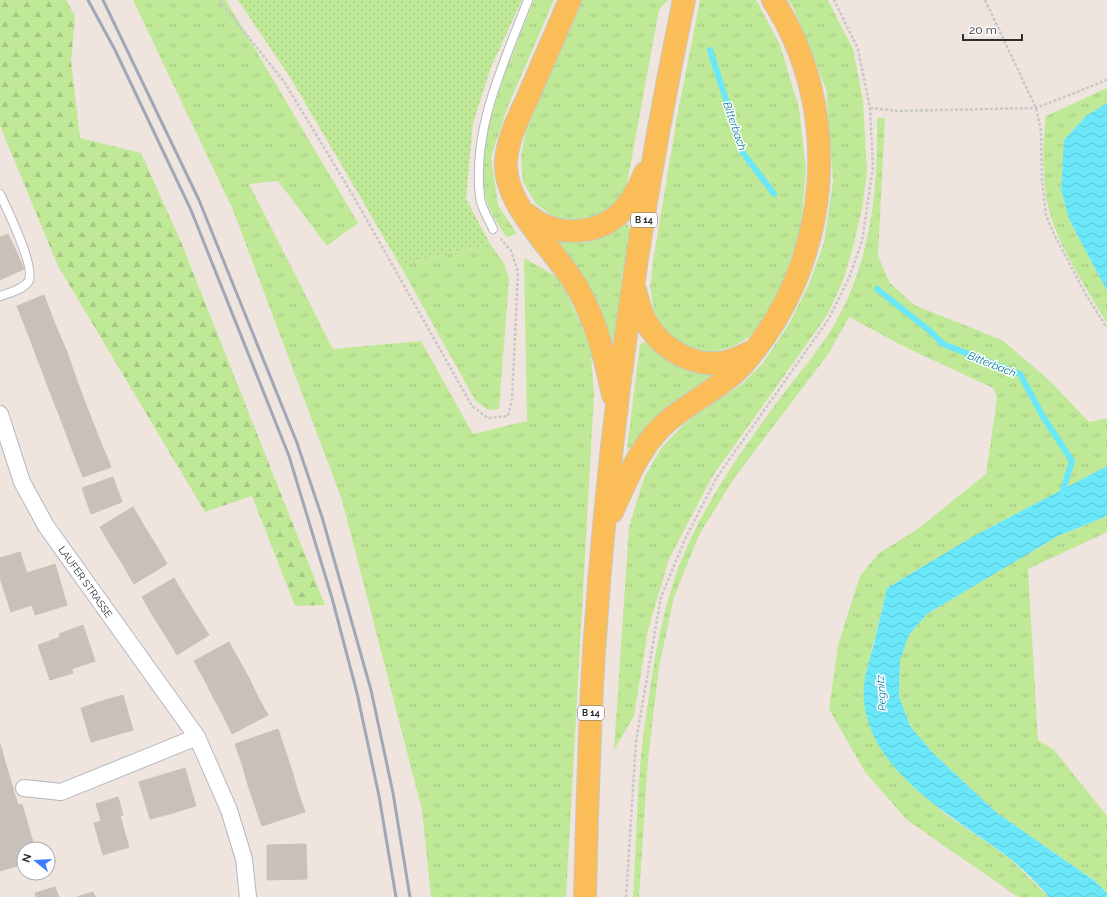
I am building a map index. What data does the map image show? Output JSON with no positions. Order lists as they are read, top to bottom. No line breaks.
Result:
{"streets":{"main road":["B 14"],"street":["LAUFER STRASSE"]},"water":["Bitterbach","Pegnitz"],"scale_bar":"20 m","north":"left"}
